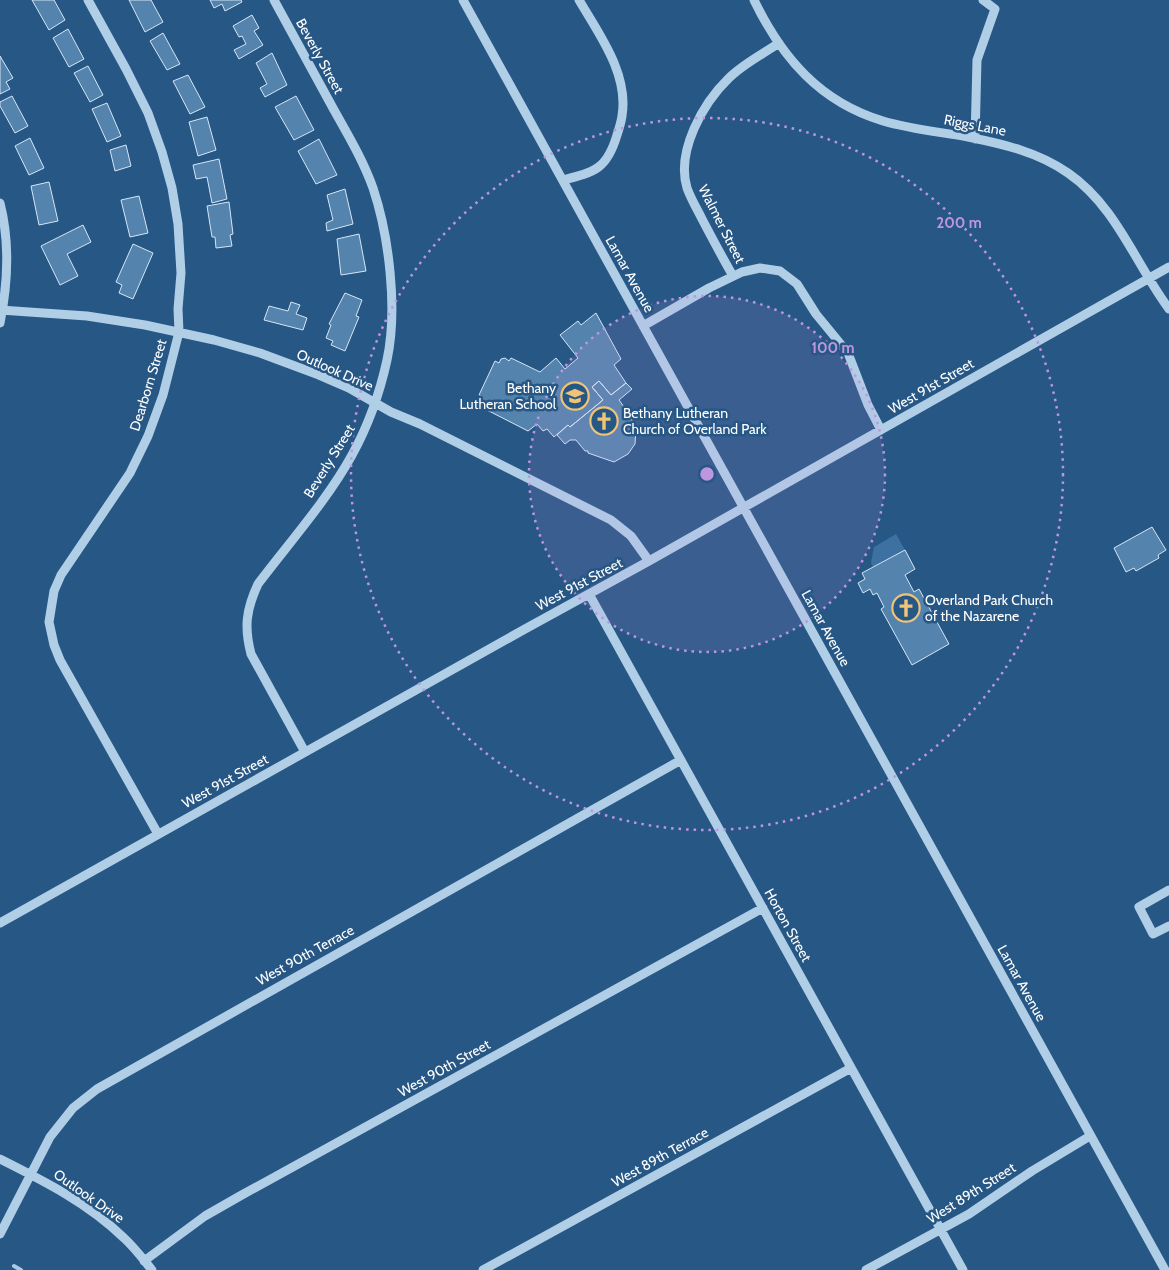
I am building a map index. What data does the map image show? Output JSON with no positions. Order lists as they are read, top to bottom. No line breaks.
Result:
{"streets":{"street":["Beverly Street","Riggs Lane","Walmer Street","Lamar Avenue","Outlook Drive","Dearborn Street","West 91st Street","Horton Street","West 90th Terrace","West 90th Street","West 89th Terrace","West 89th Street"]},"crossings":[["Beverly Street","Outlook Drive"],["Beverly Street","West 91st Street"],["Riggs Lane","Walmer Street"],["Riggs Lane","West 91st Street"],["Lamar Avenue","West 91st Street"],["Lamar Avenue","West 89th Street"],["Outlook Drive","Dearborn Street"],["Outlook Drive","West 91st Street"],["Outlook Drive","West 90th Terrace"],["Outlook Drive","West 90th Street"],["Dearborn Street","West 91st Street"],["West 91st Street","Horton Street"],["Horton Street","West 90th Terrace"],["Horton Street","West 90th Street"],["Horton Street","West 89th Terrace"],["Horton Street","West 89th Street"]],"places":{"school or university":["Bethany Lutheran School"],"church":["Bethany Lutheran Church of Overland Park","Overland Park Church of the Nazarene"]},"rings":["200 m","100 m"]}
